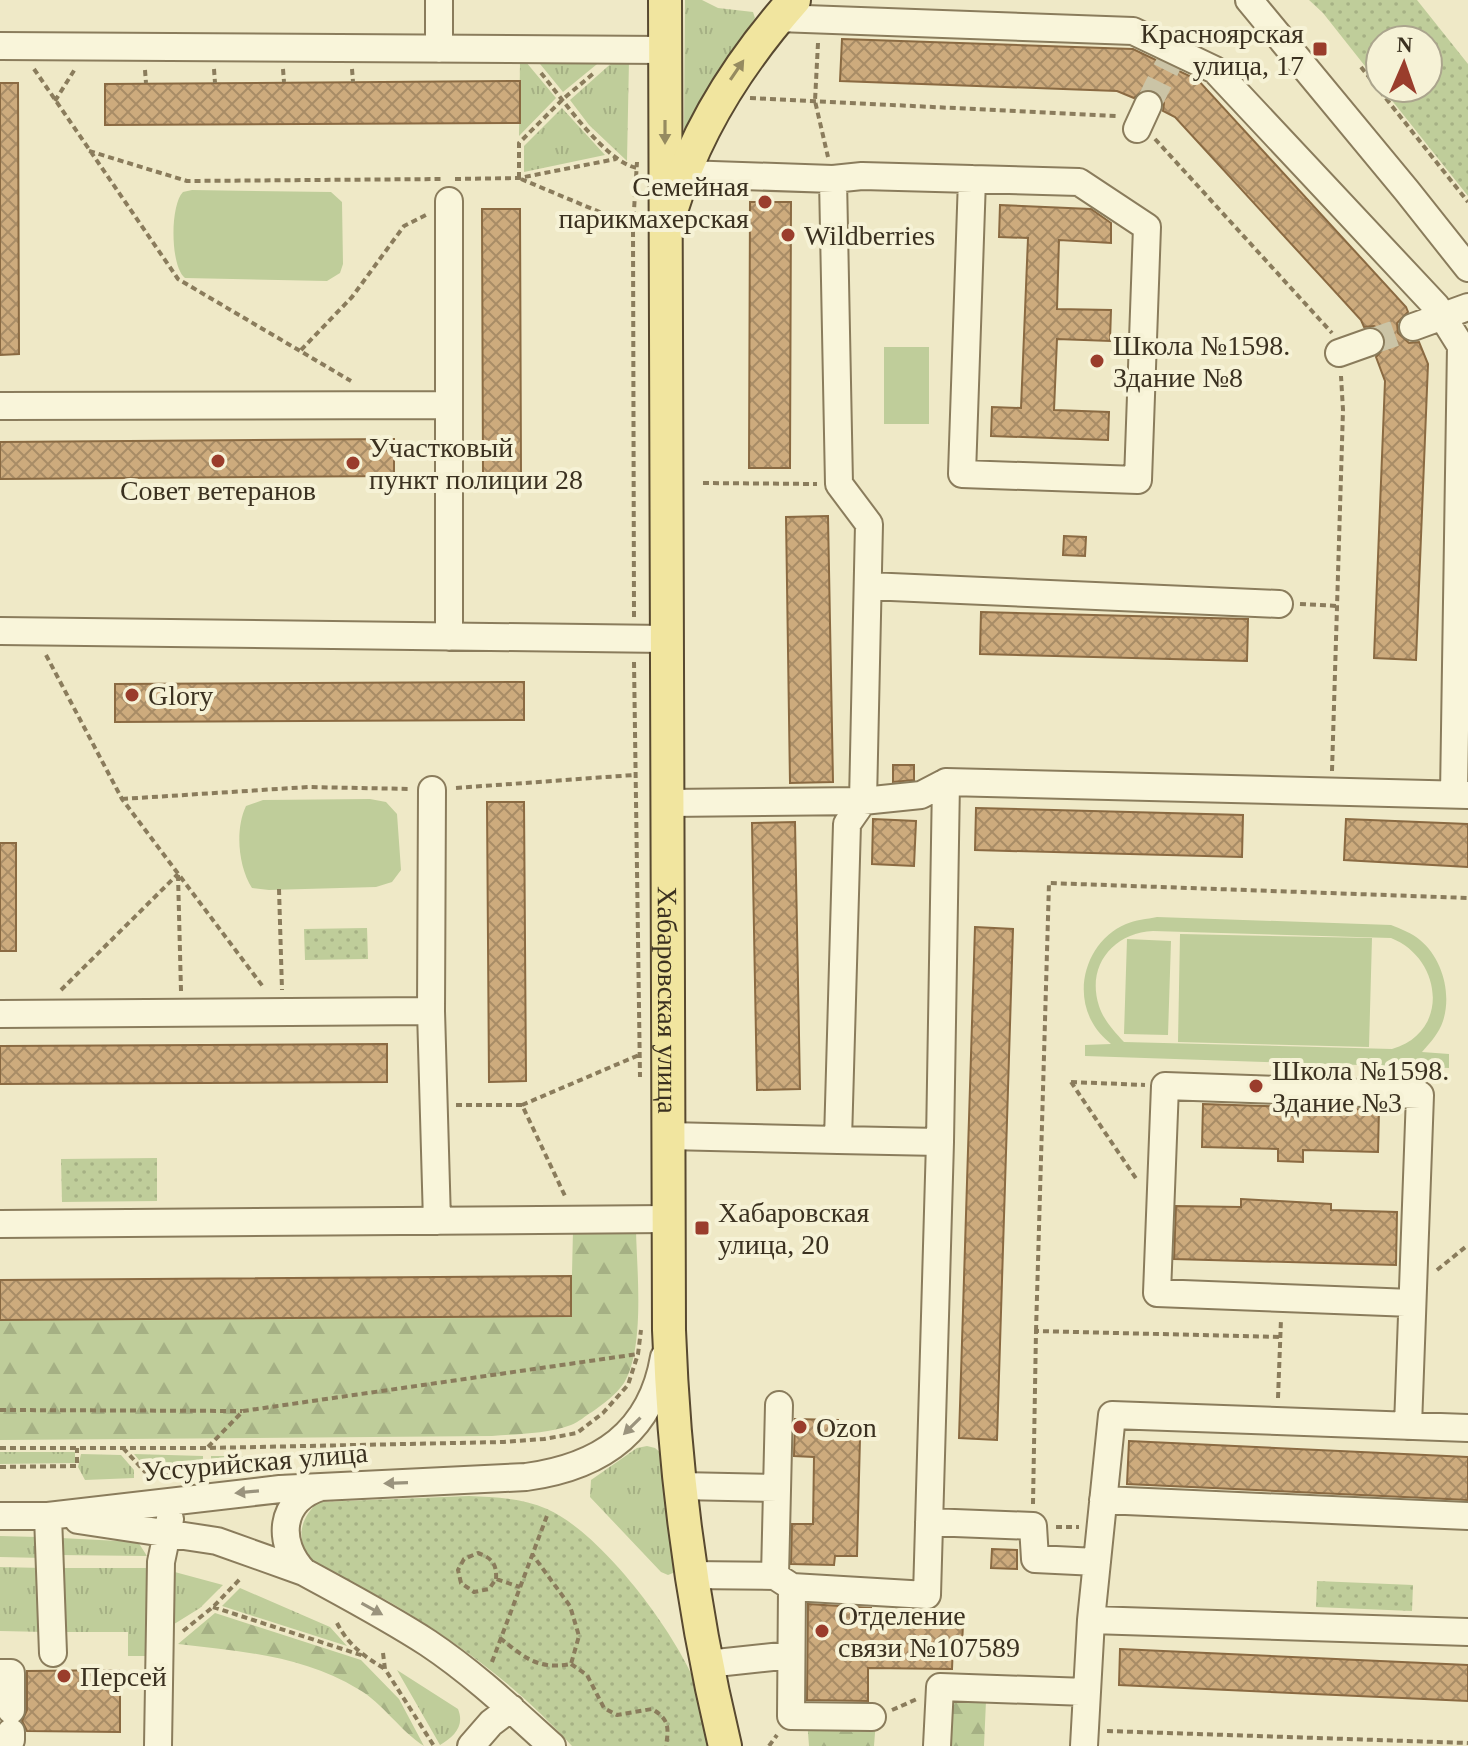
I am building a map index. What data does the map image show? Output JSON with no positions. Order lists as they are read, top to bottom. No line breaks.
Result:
{"streets":{"main road":["Хабаровская улица"],"street":["Уссурийская улица"]},"crossings":[["Хабаровская улица","Уссурийская улица"]],"places":{"transit":["Красноярская улица, 17","Хабаровская улица, 20"],"other":["Семейная парикмахерская","Wildberries","Школа №1598. Здание №8","Совет ветеранов","Участковый пункт полиции 28","Glory","Школа №1598. Здание №3","Ozon","Отделение связи №107589","Персей"]},"north":"top"}
